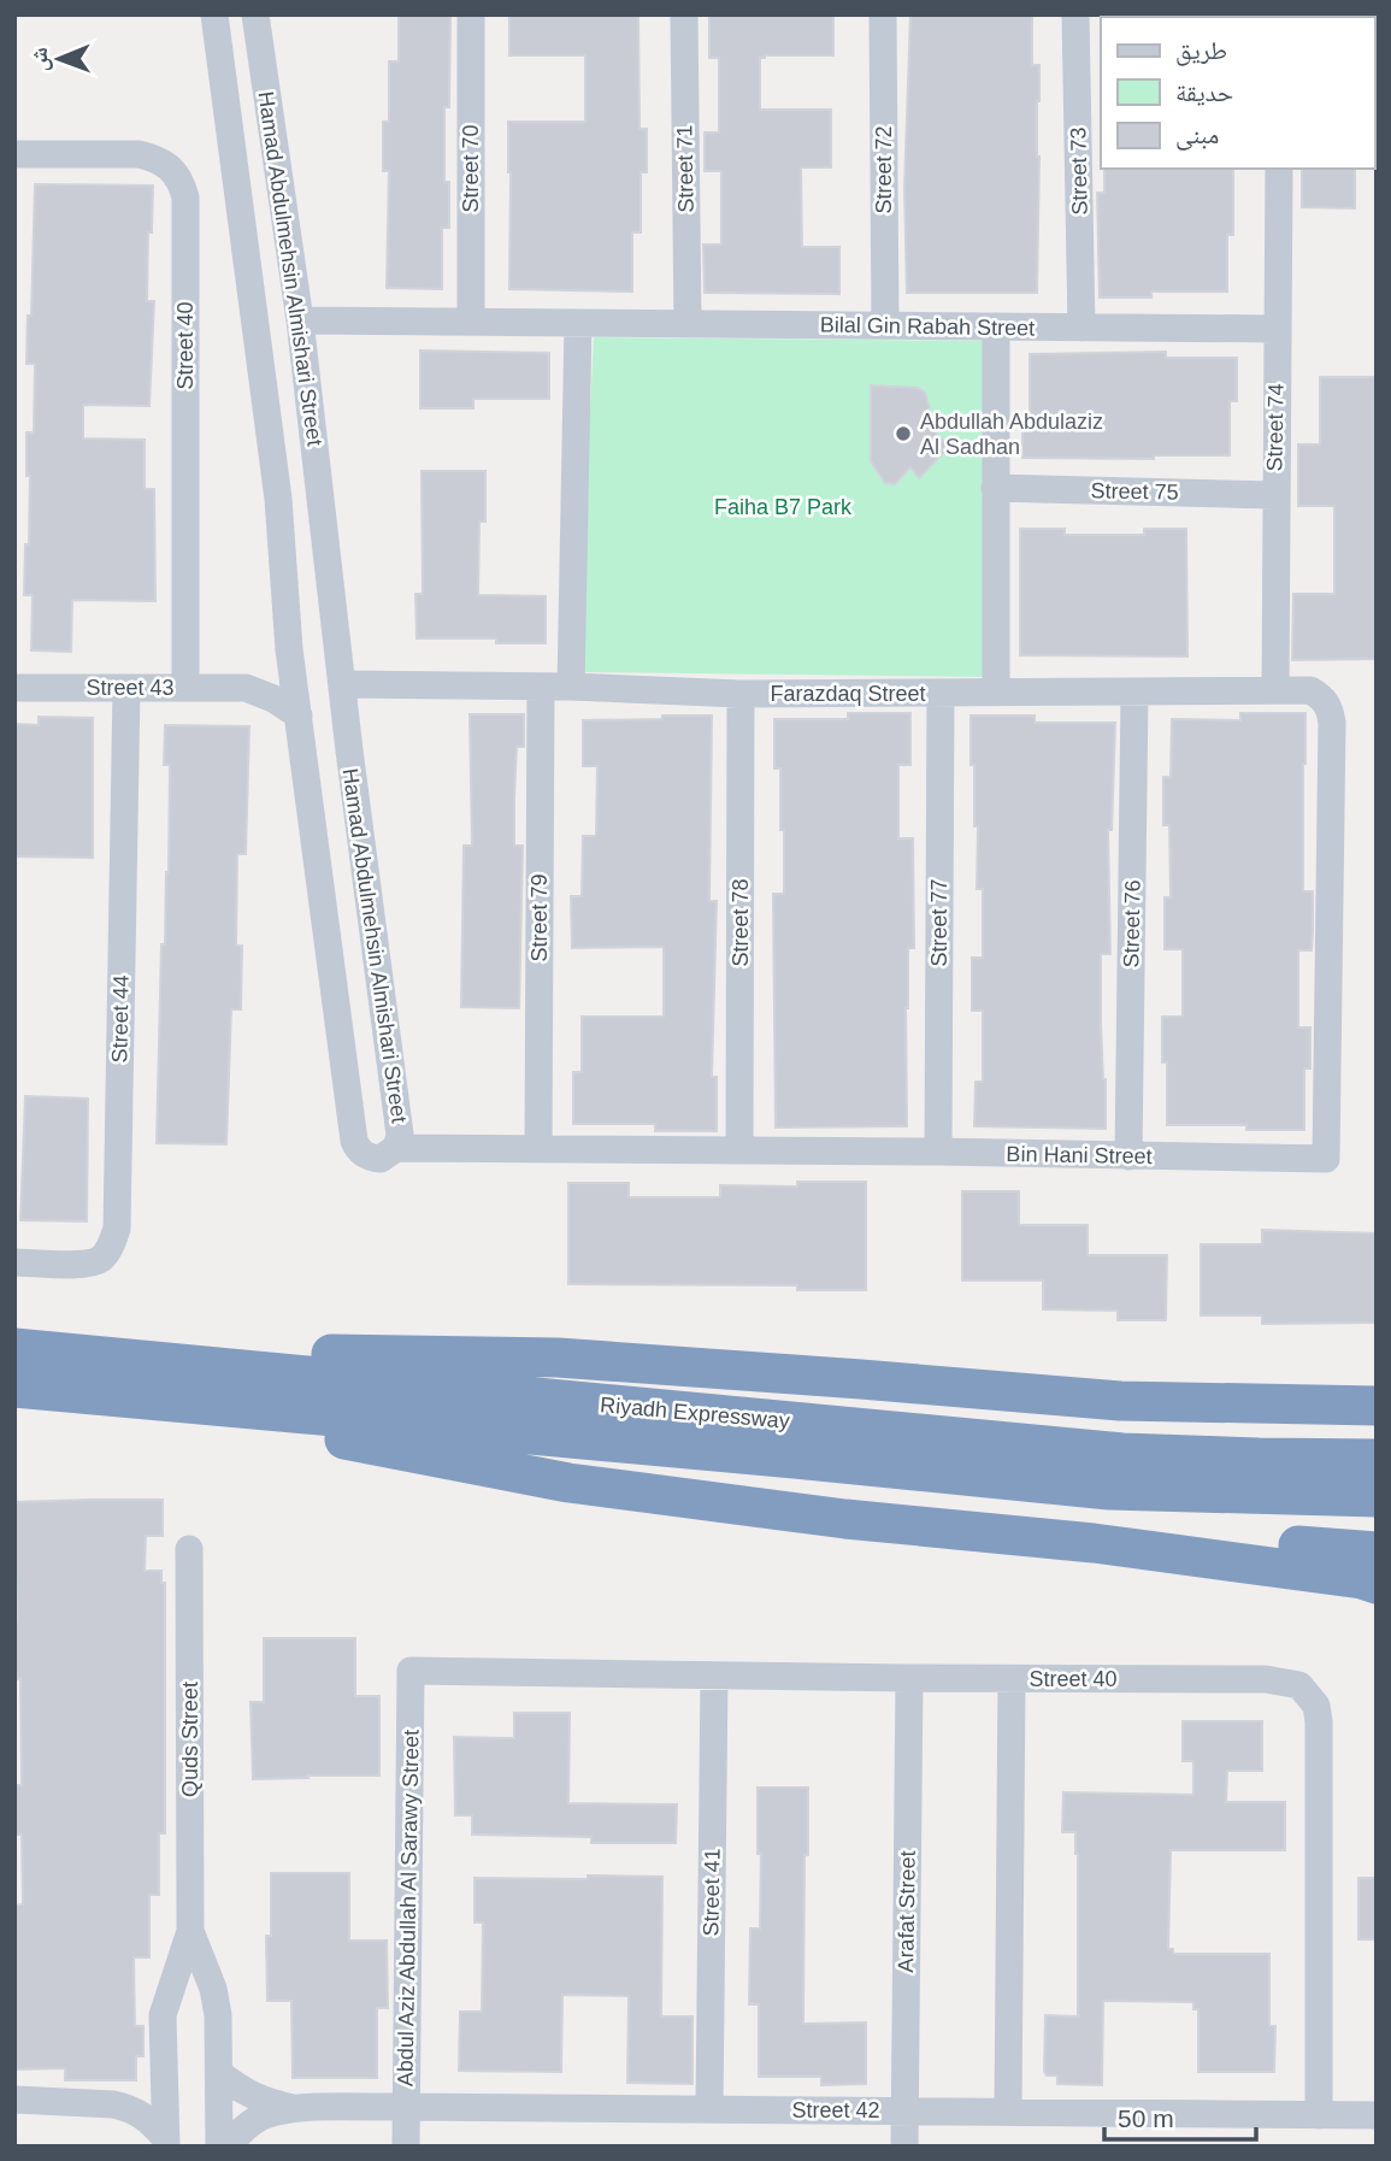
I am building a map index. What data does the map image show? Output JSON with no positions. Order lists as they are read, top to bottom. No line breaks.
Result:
{"streets":{"highway":["Riyadh Expressway"],"street":["Street 70","Street 71","Street 72","Street 73","Hamad Abdulmehsin Almishari Street","Bilal Gin Rabah Street","Street 40","Street 74","Street 75","Street 43","Farazdaq Street","Street 79","Street 78","Street 77","Street 76","Street 44","Bin Hani Street","Quds Street","Street 41","Abdul Aziz Abdullah Al Sarawy Street","Arafat Street","Street 42"]},"crossings":[["Street 70","Bilal Gin Rabah Street"],["Street 71","Bilal Gin Rabah Street"],["Street 72","Bilal Gin Rabah Street"],["Street 73","Bilal Gin Rabah Street"],["Hamad Abdulmehsin Almishari Street","Bilal Gin Rabah Street"],["Hamad Abdulmehsin Almishari Street","Street 43"],["Hamad Abdulmehsin Almishari Street","Farazdaq Street"],["Hamad Abdulmehsin Almishari Street","Bin Hani Street"],["Bilal Gin Rabah Street","Street 74"],["Street 40","Street 43"],["Street 40","Street 41"],["Street 40","Abdul Aziz Abdullah Al Sarawy Street"],["Street 40","Arafat Street"],["Street 40","Street 42"],["Street 74","Street 75"],["Street 74","Farazdaq Street"],["Street 43","Street 44"],["Farazdaq Street","Street 79"],["Farazdaq Street","Street 78"],["Farazdaq Street","Street 77"],["Farazdaq Street","Street 76"],["Farazdaq Street","Bin Hani Street"],["Street 79","Bin Hani Street"],["Street 78","Bin Hani Street"],["Street 77","Bin Hani Street"],["Street 76","Bin Hani Street"],["Quds Street","Street 42"],["Street 41","Street 42"],["Abdul Aziz Abdullah Al Sarawy Street","Street 42"],["Arafat Street","Street 42"]],"parks":["Faiha B7 Park"],"places":["Abdullah Abdulaziz Al Sadhan"],"legend":["طريق","حديقة","مبنى"],"scale_bar":"50 m","north":"left"}
